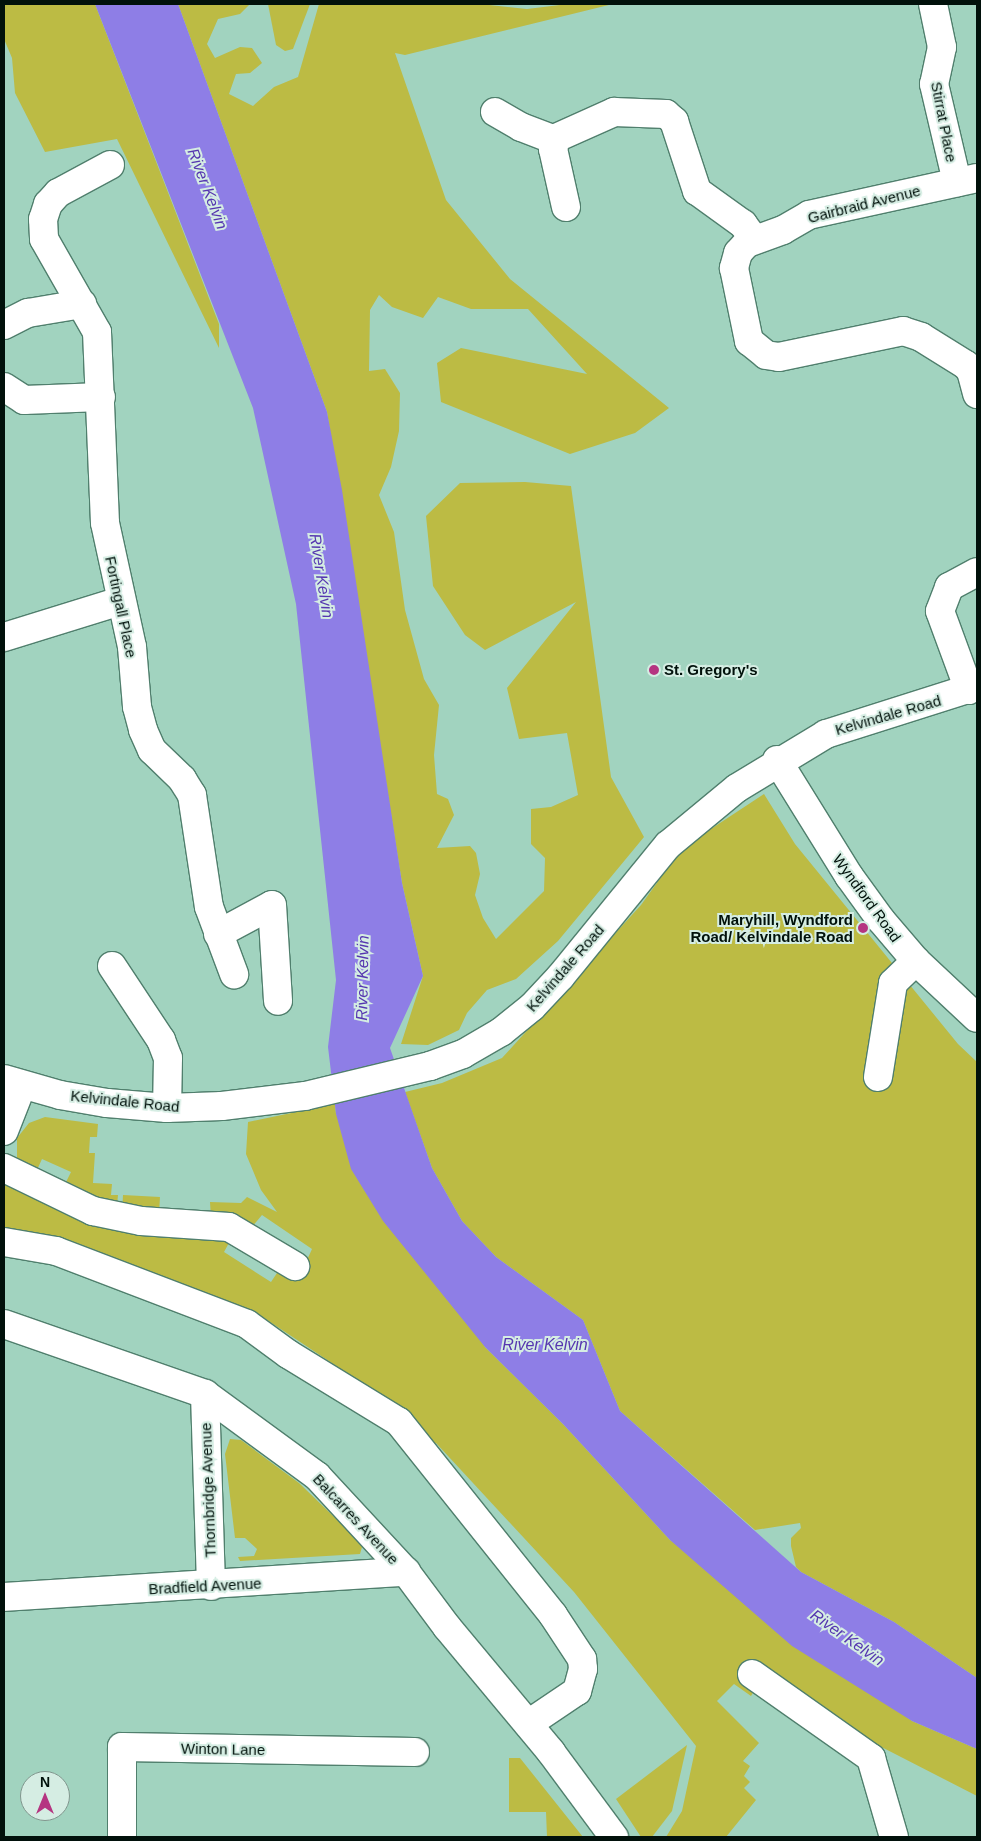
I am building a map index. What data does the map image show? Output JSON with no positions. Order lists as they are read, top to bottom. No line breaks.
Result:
{"streets":{"street":["Stirrat Place","Gairbraid Avenue","Fortingall Place","Kelvindale Road","Wyndford Road","Thornbridge Avenue","Balcarres Avenue","Bradfield Avenue","Winton Lane"]},"crossings":[["Stirrat Place","Gairbraid Avenue"],["Kelvindale Road","Wyndford Road"],["Thornbridge Avenue","Balcarres Avenue"],["Thornbridge Avenue","Bradfield Avenue"],["Balcarres Avenue","Bradfield Avenue"]],"water":["River Kelvin"],"places":["St. Gregory's","Maryhill, Wyndford Road/ Kelvindale Road"],"north":"top"}
